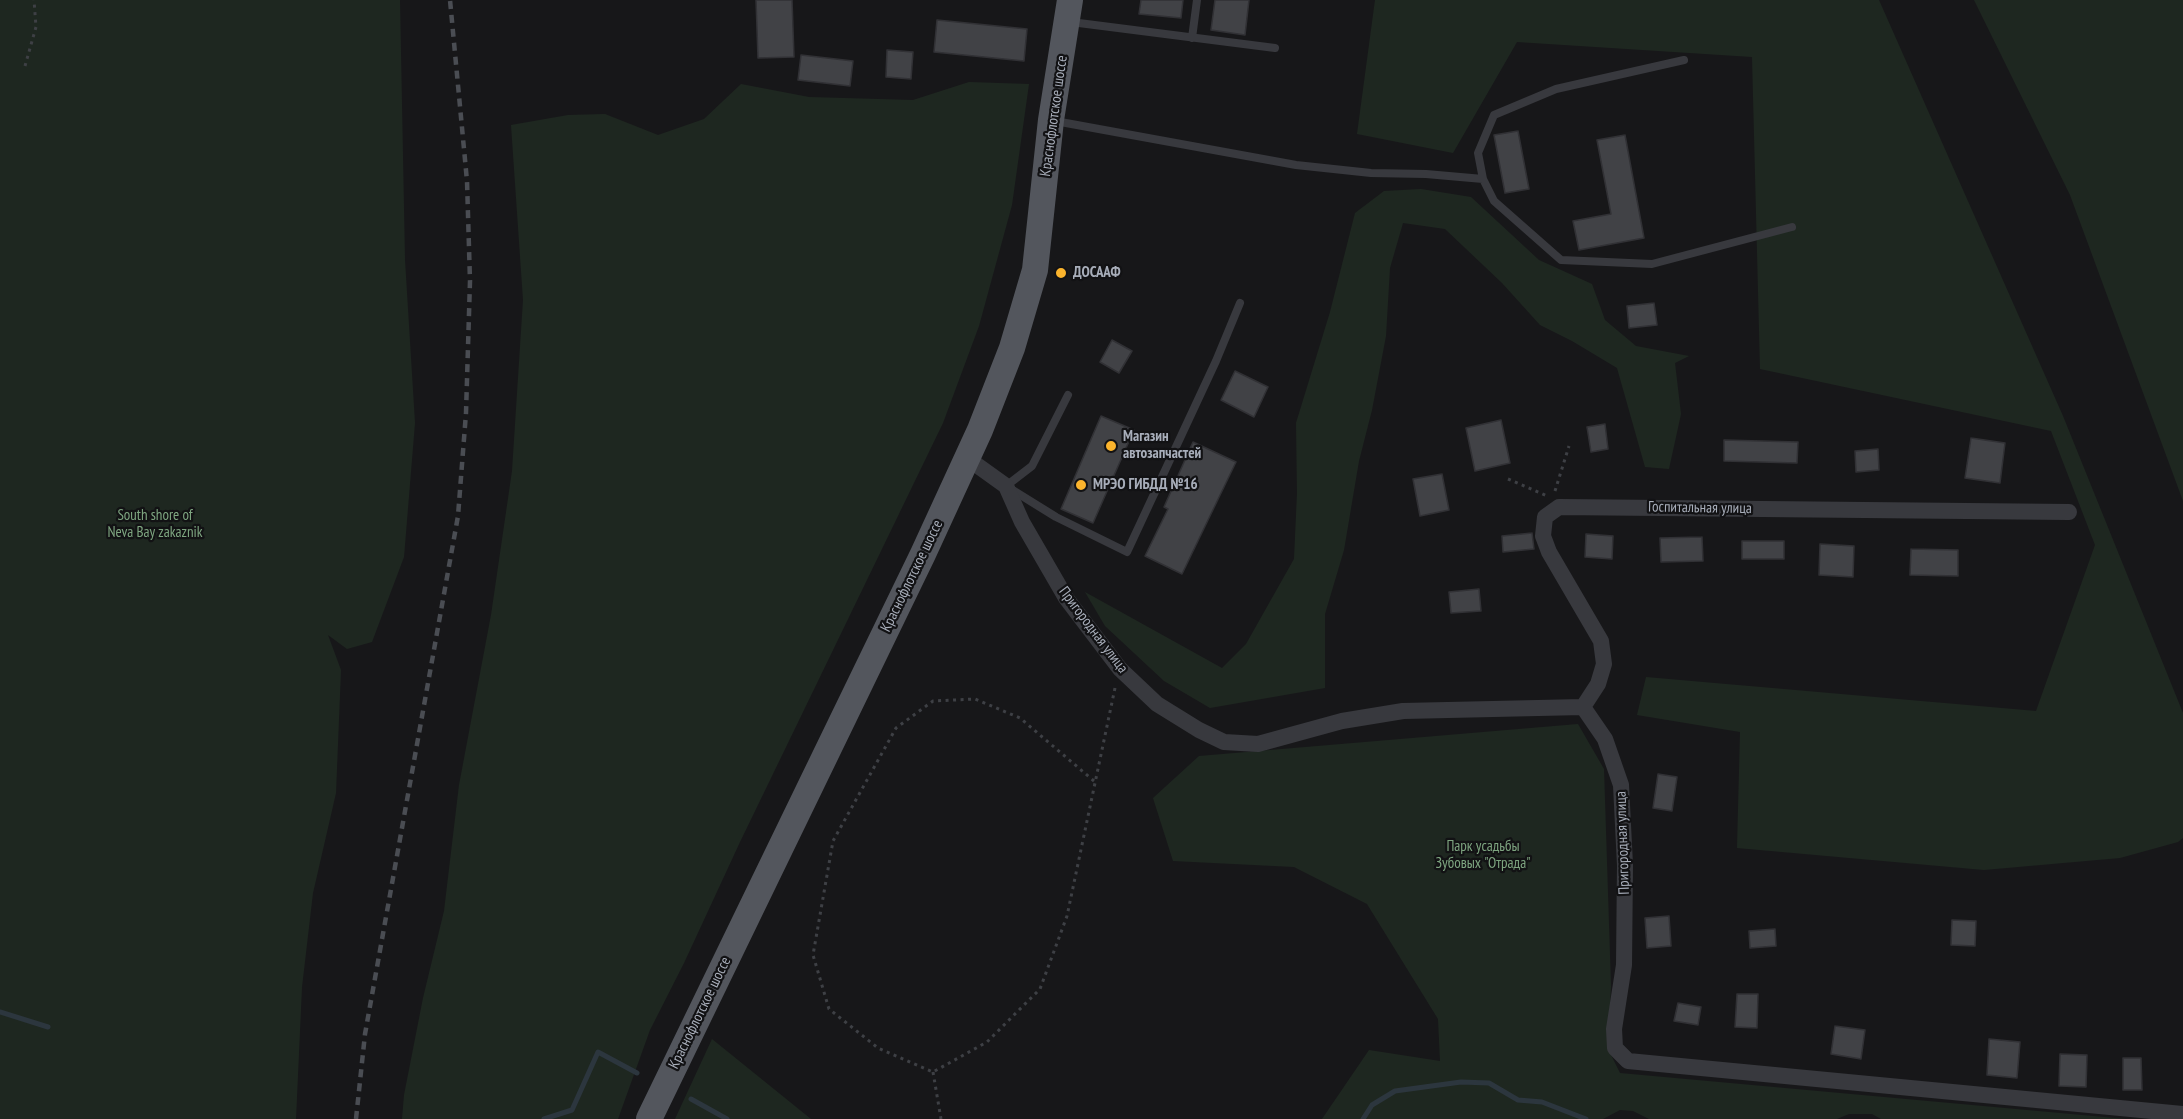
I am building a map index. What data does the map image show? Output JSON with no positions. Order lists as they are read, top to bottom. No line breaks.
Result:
{"streets":{"main road":["Краснофлотское шоссе"],"street":["Госпитальная улица","Пригородная улица"]},"crossings":[["Госпитальная улица","Пригородная улица"]],"parks":["South shore of Neva Bay zakaznik","Парк усадьбы Зубовых \"Отрада\""],"places":["ДОСААФ","Магазин автозапчастей","МРЭО ГИБДД №16"]}
